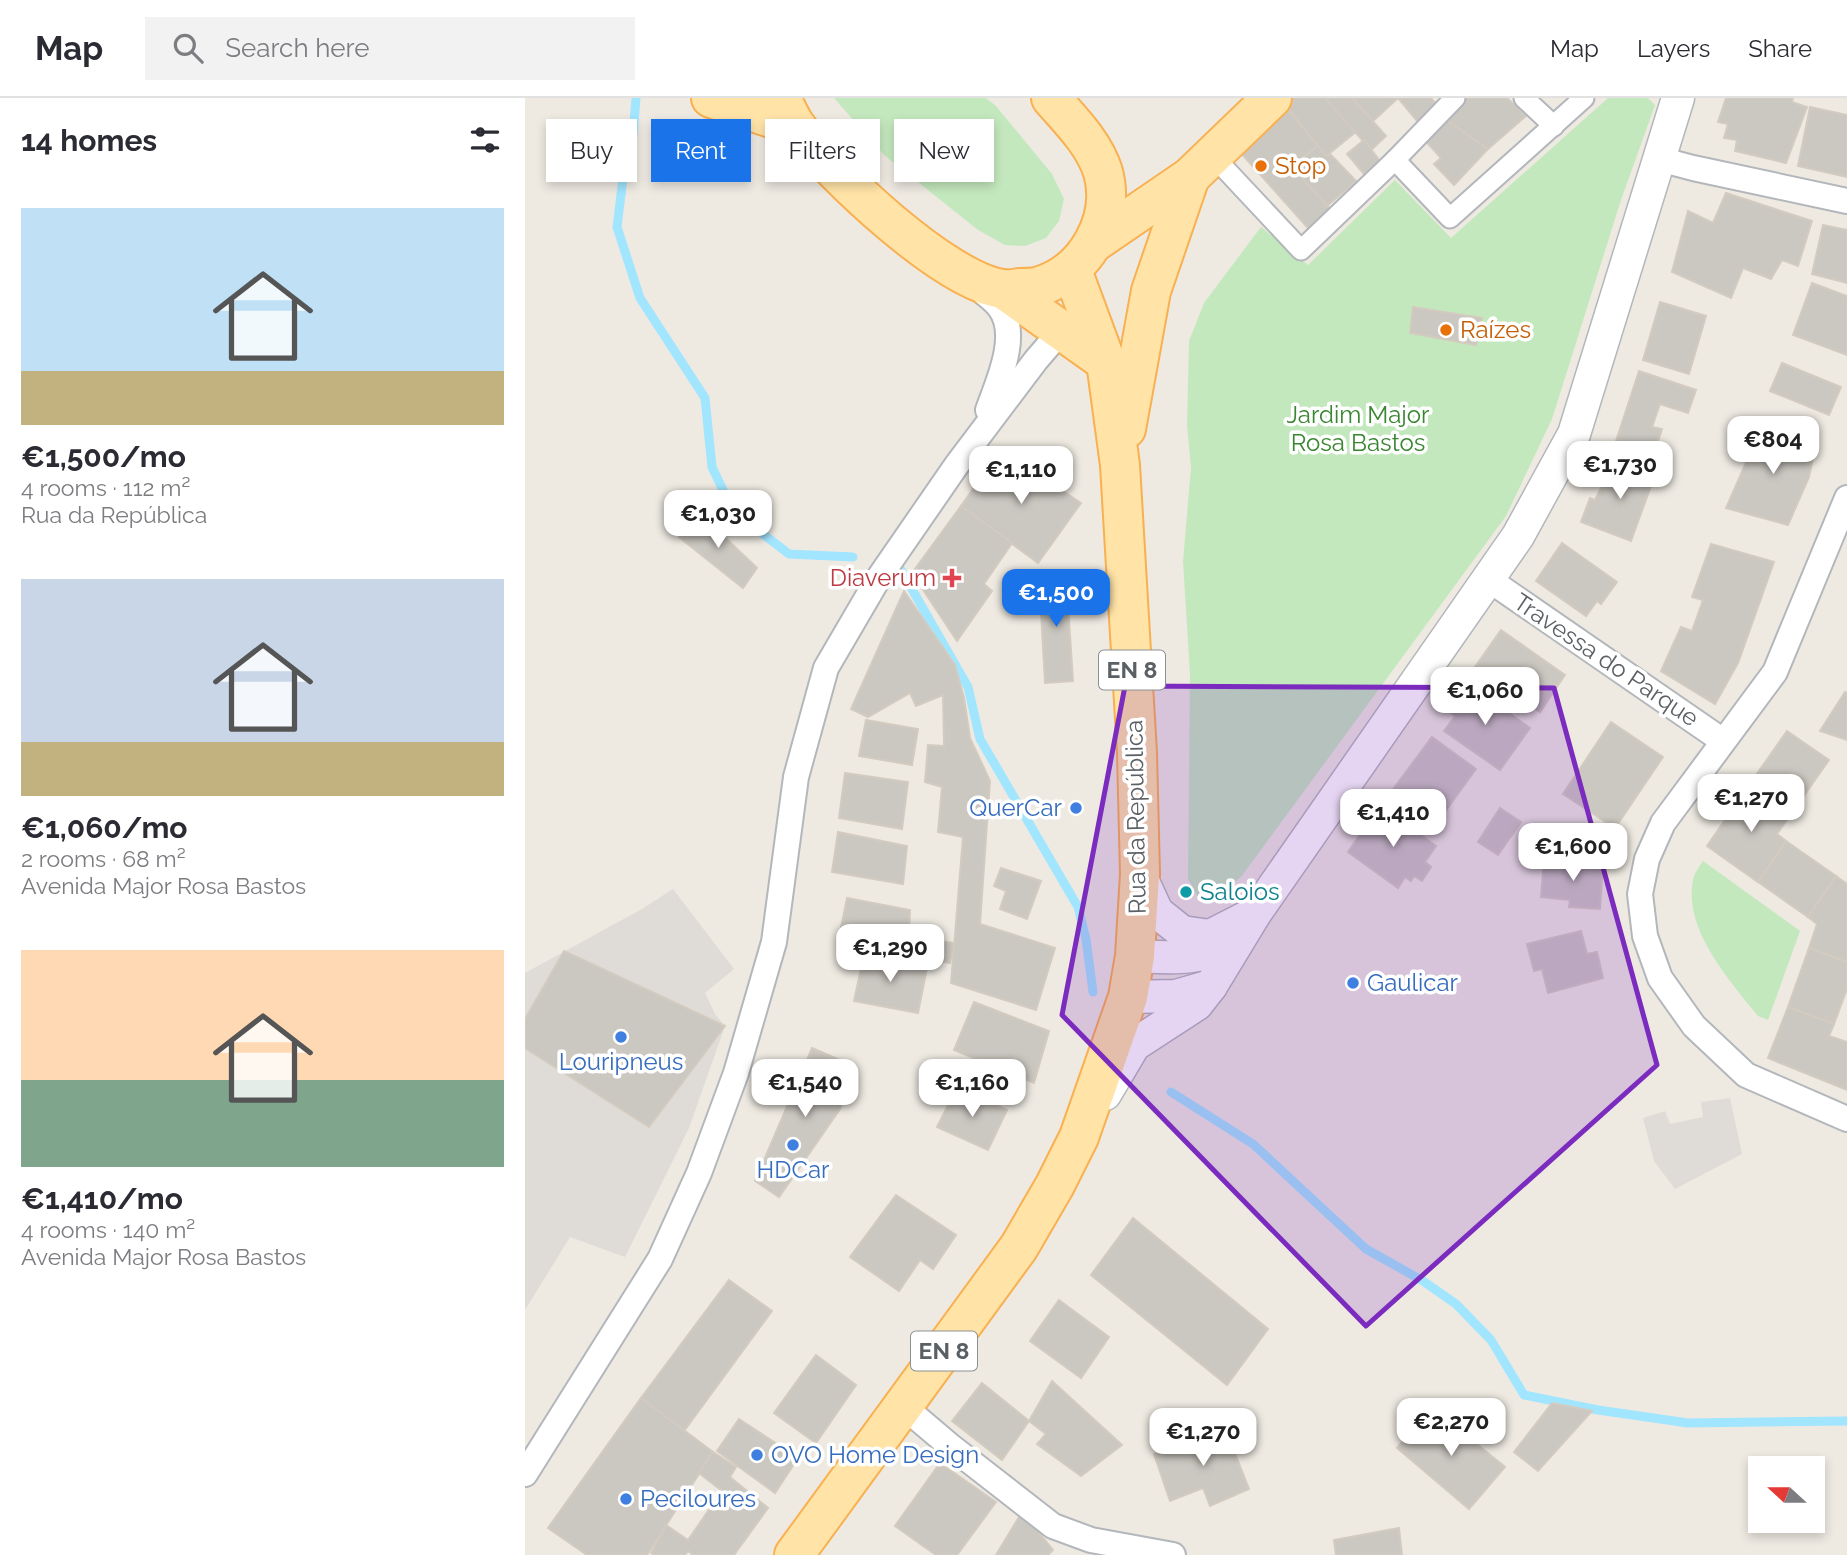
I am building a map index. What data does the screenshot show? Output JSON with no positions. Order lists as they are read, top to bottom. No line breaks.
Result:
{"streets":{"main road":["EN 8","Rua da República"],"street":["Travessa do Parque"]},"crossings":[["EN 8","Rua da República"]],"parks":["Jardim Major Rosa Bastos"],"places":{"other":["Stop","Raízes","QuerCar","Saloios","Gaulicar","Louripneus","HDCar","OVO Home Design","Peciloures"],"health":["Diaverum"]},"north":"left","page":{"header":"Map","search":"Search here","nav":["Map","Layers","Share"],"heading":"14 homes","chip":["Buy","Rent","Filters","New"],"list":[{"name":"€1,500/mo","note":"4 rooms · 112 m² · Rua da República"},{"name":"€1,060/mo","note":"2 rooms · 68 m² · Avenida Major Rosa Bastos"},{"name":"€1,410/mo","note":"4 rooms · 140 m² · Avenida Major Rosa Bastos"}],"price":["€804","€1,730","€1,110","€1,030","€1,500","€1,060","€1,270","€1,410","€1,600","€1,290","€1,540","€1,160","€2,270","€1,270"]}}
